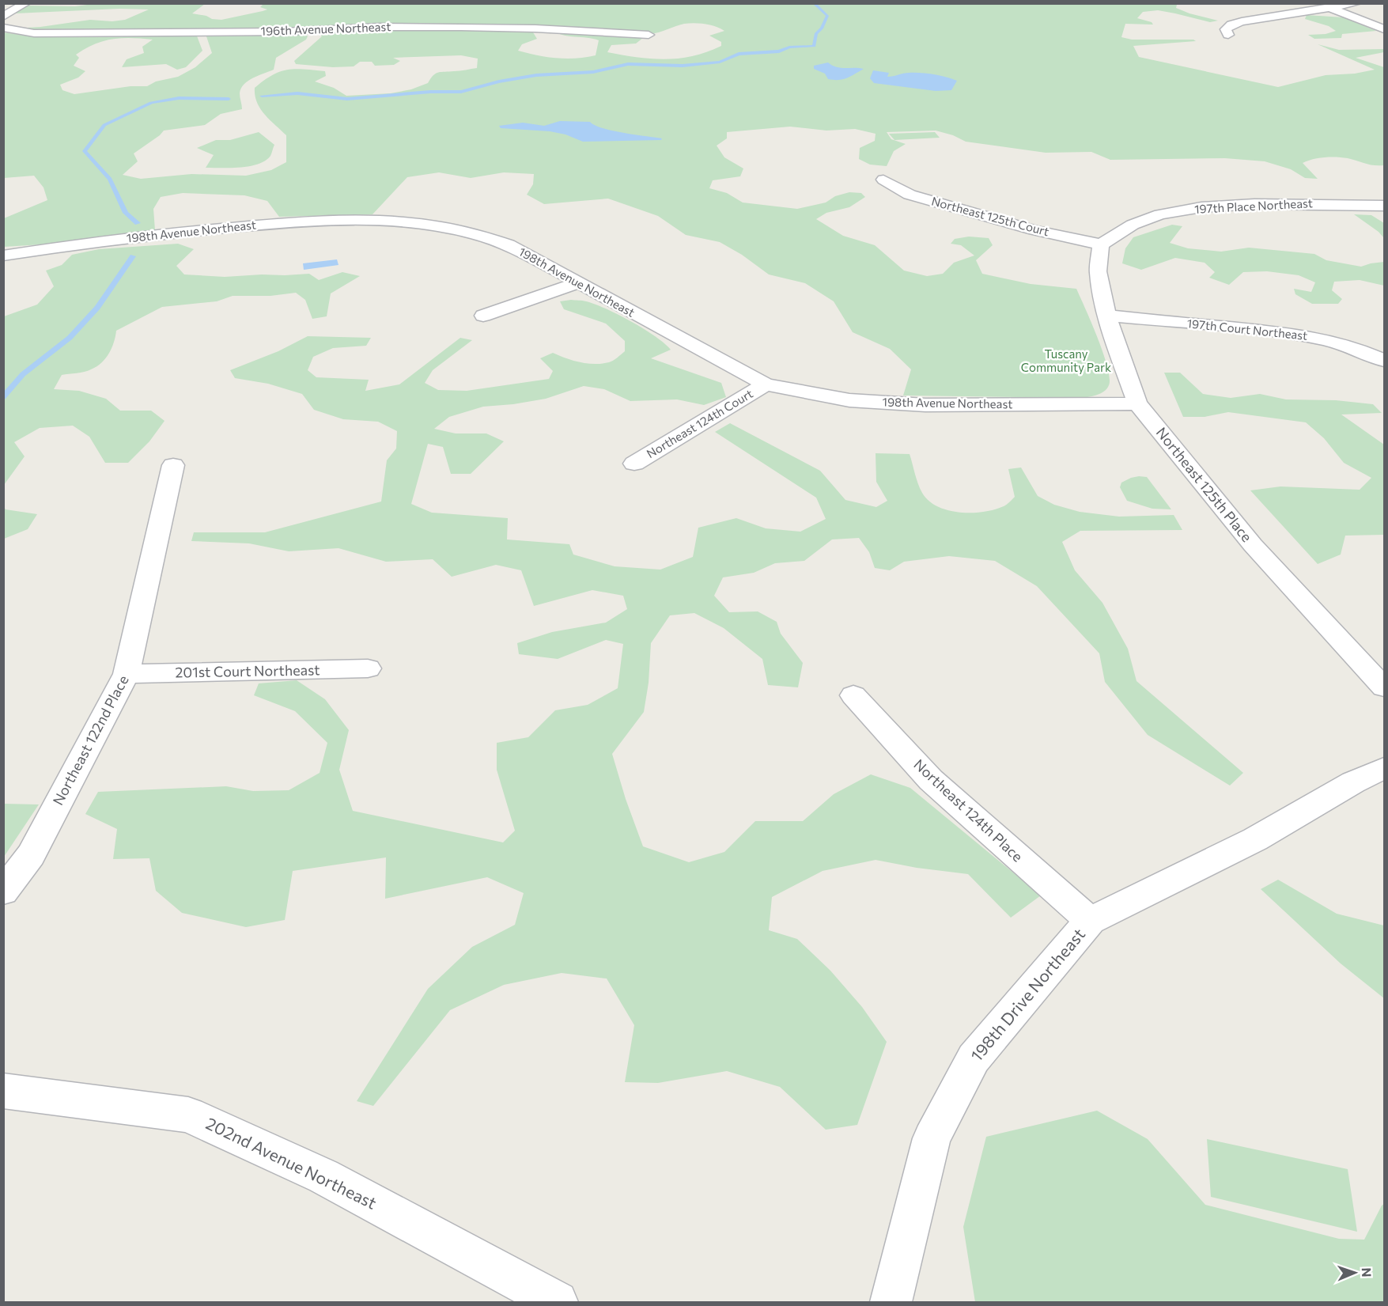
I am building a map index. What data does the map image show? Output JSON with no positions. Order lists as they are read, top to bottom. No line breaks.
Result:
{"streets":{"street":["196th Avenue Northeast","197th Place Northeast","Northeast 125th Court","198th Avenue Northeast","197th Court Northeast","Northeast 124th Court","Northeast 125th Place","201st Court Northeast","Northeast 122nd Place","Northeast 124th Place","198th Drive Northeast","202nd Avenue Northeast"]},"crossings":[["197th Place Northeast","Northeast 125th Court"],["197th Place Northeast","Northeast 125th Place"],["Northeast 125th Court","Northeast 125th Place"],["198th Avenue Northeast","Northeast 124th Court"],["198th Avenue Northeast","Northeast 125th Place"],["197th Court Northeast","Northeast 125th Place"],["201st Court Northeast","Northeast 122nd Place"],["Northeast 124th Place","198th Drive Northeast"]],"parks":["Tuscany Community Park"],"north":"right"}
